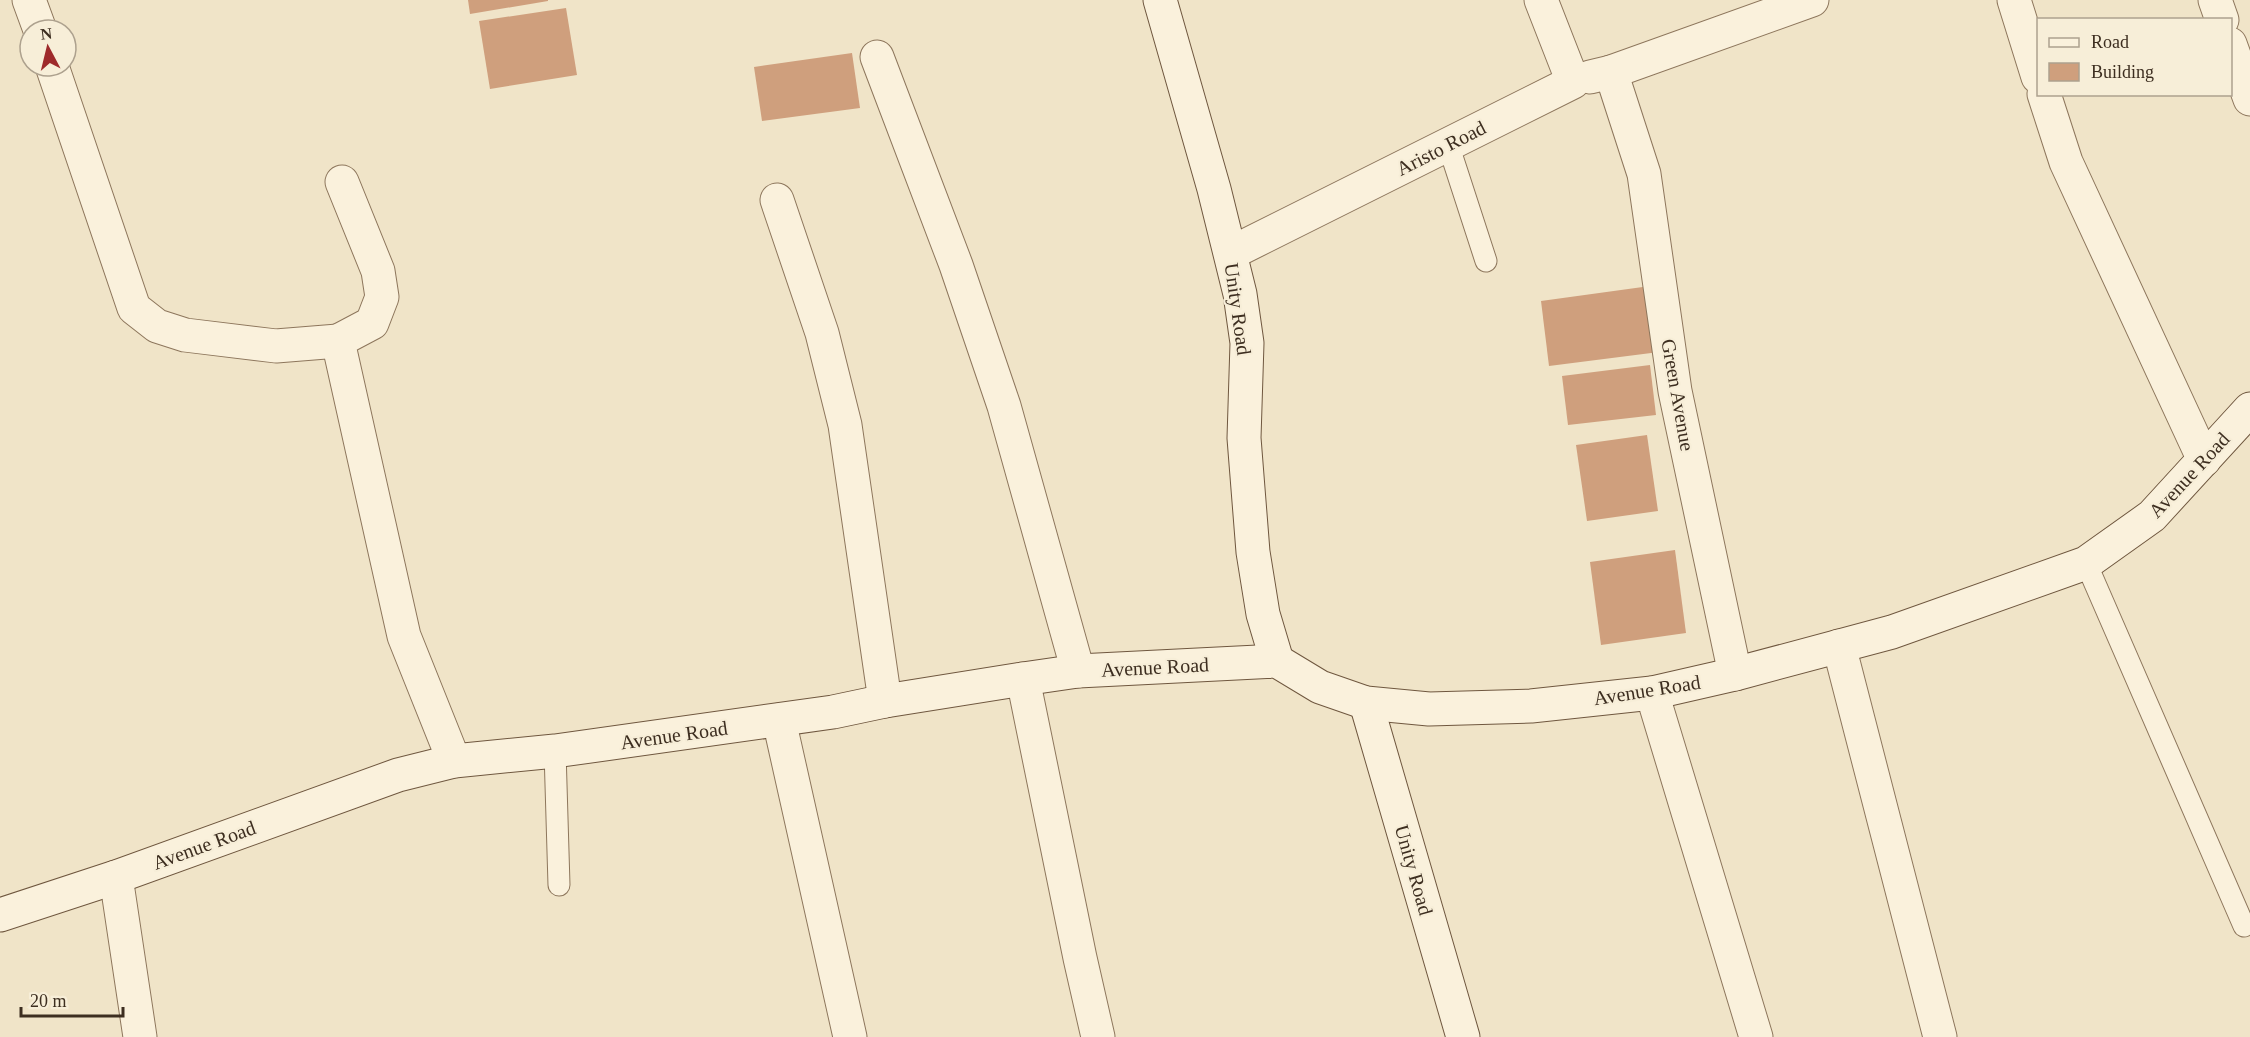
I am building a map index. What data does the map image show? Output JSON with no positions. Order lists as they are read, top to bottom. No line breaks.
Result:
{"streets":{"street":["Aristo Road","Unity Road","Green Avenue","Avenue Road"]},"crossings":[["Aristo Road","Unity Road"],["Aristo Road","Green Avenue"],["Unity Road","Avenue Road"],["Green Avenue","Avenue Road"]],"legend":["Road","Building"],"scale_bar":"20 m","north":"top"}
